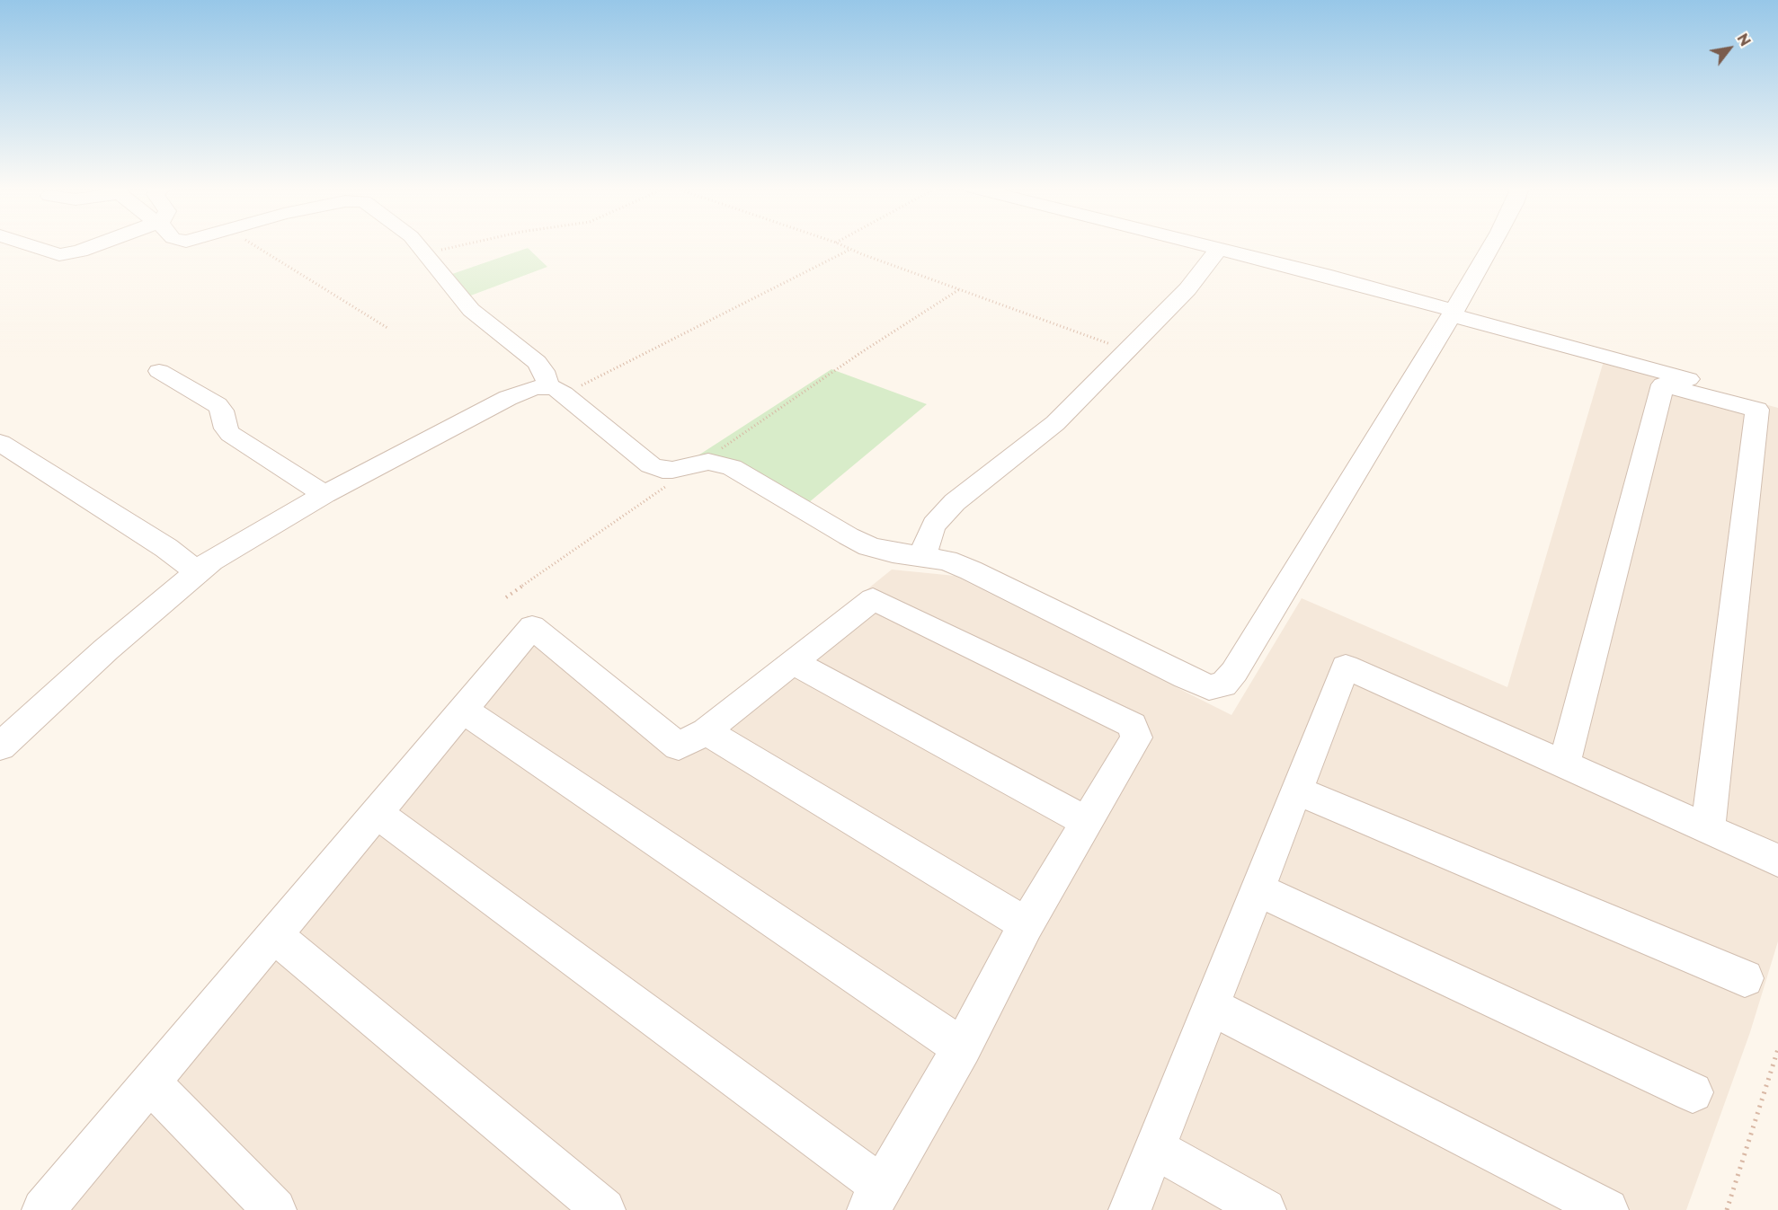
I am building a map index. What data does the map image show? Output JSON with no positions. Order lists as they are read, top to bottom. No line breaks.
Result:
{"north":"top right"}
